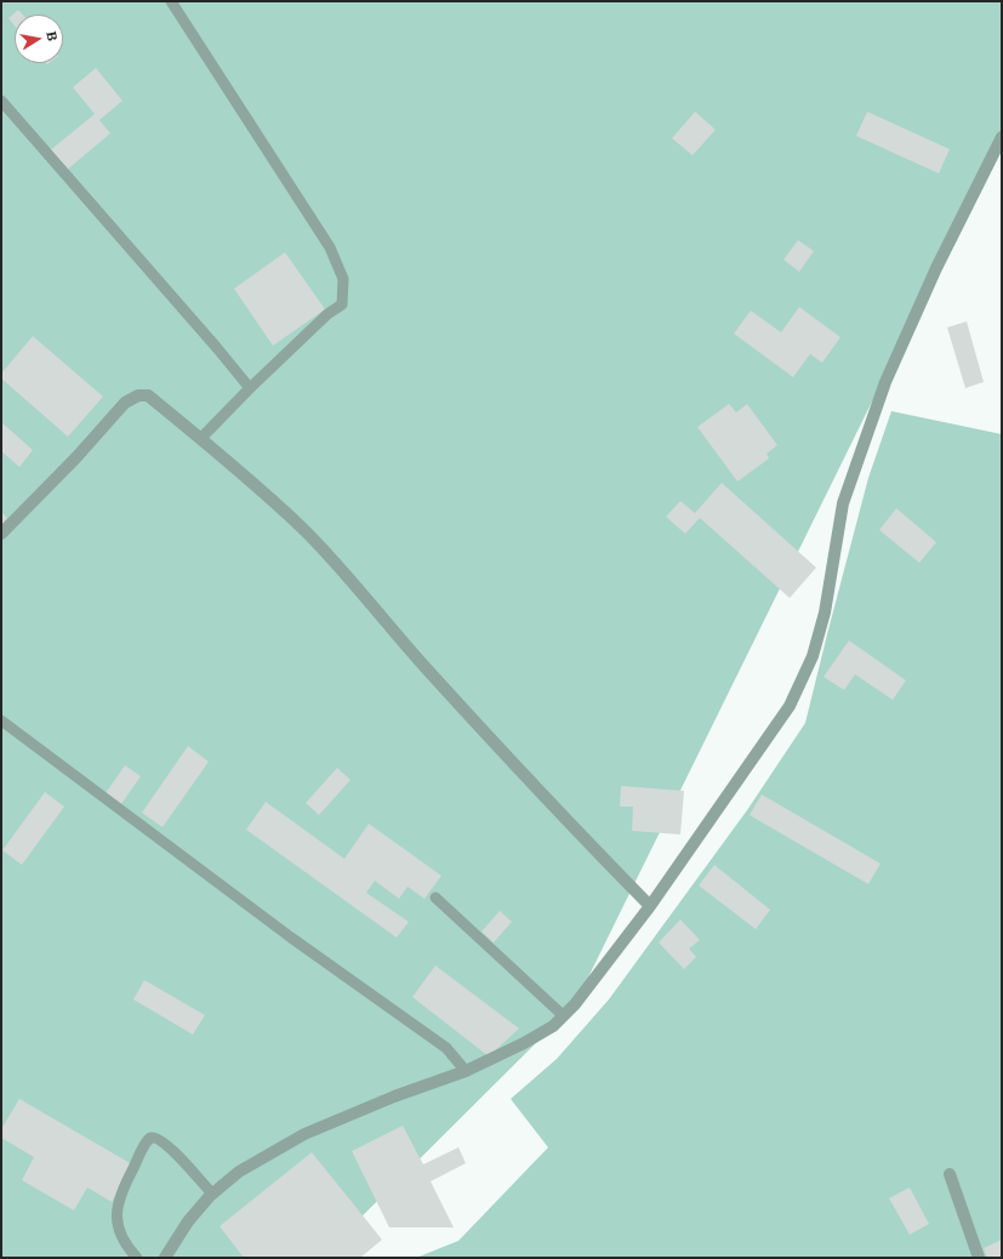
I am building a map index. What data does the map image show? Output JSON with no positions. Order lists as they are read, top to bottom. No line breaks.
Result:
{"north":"right"}
